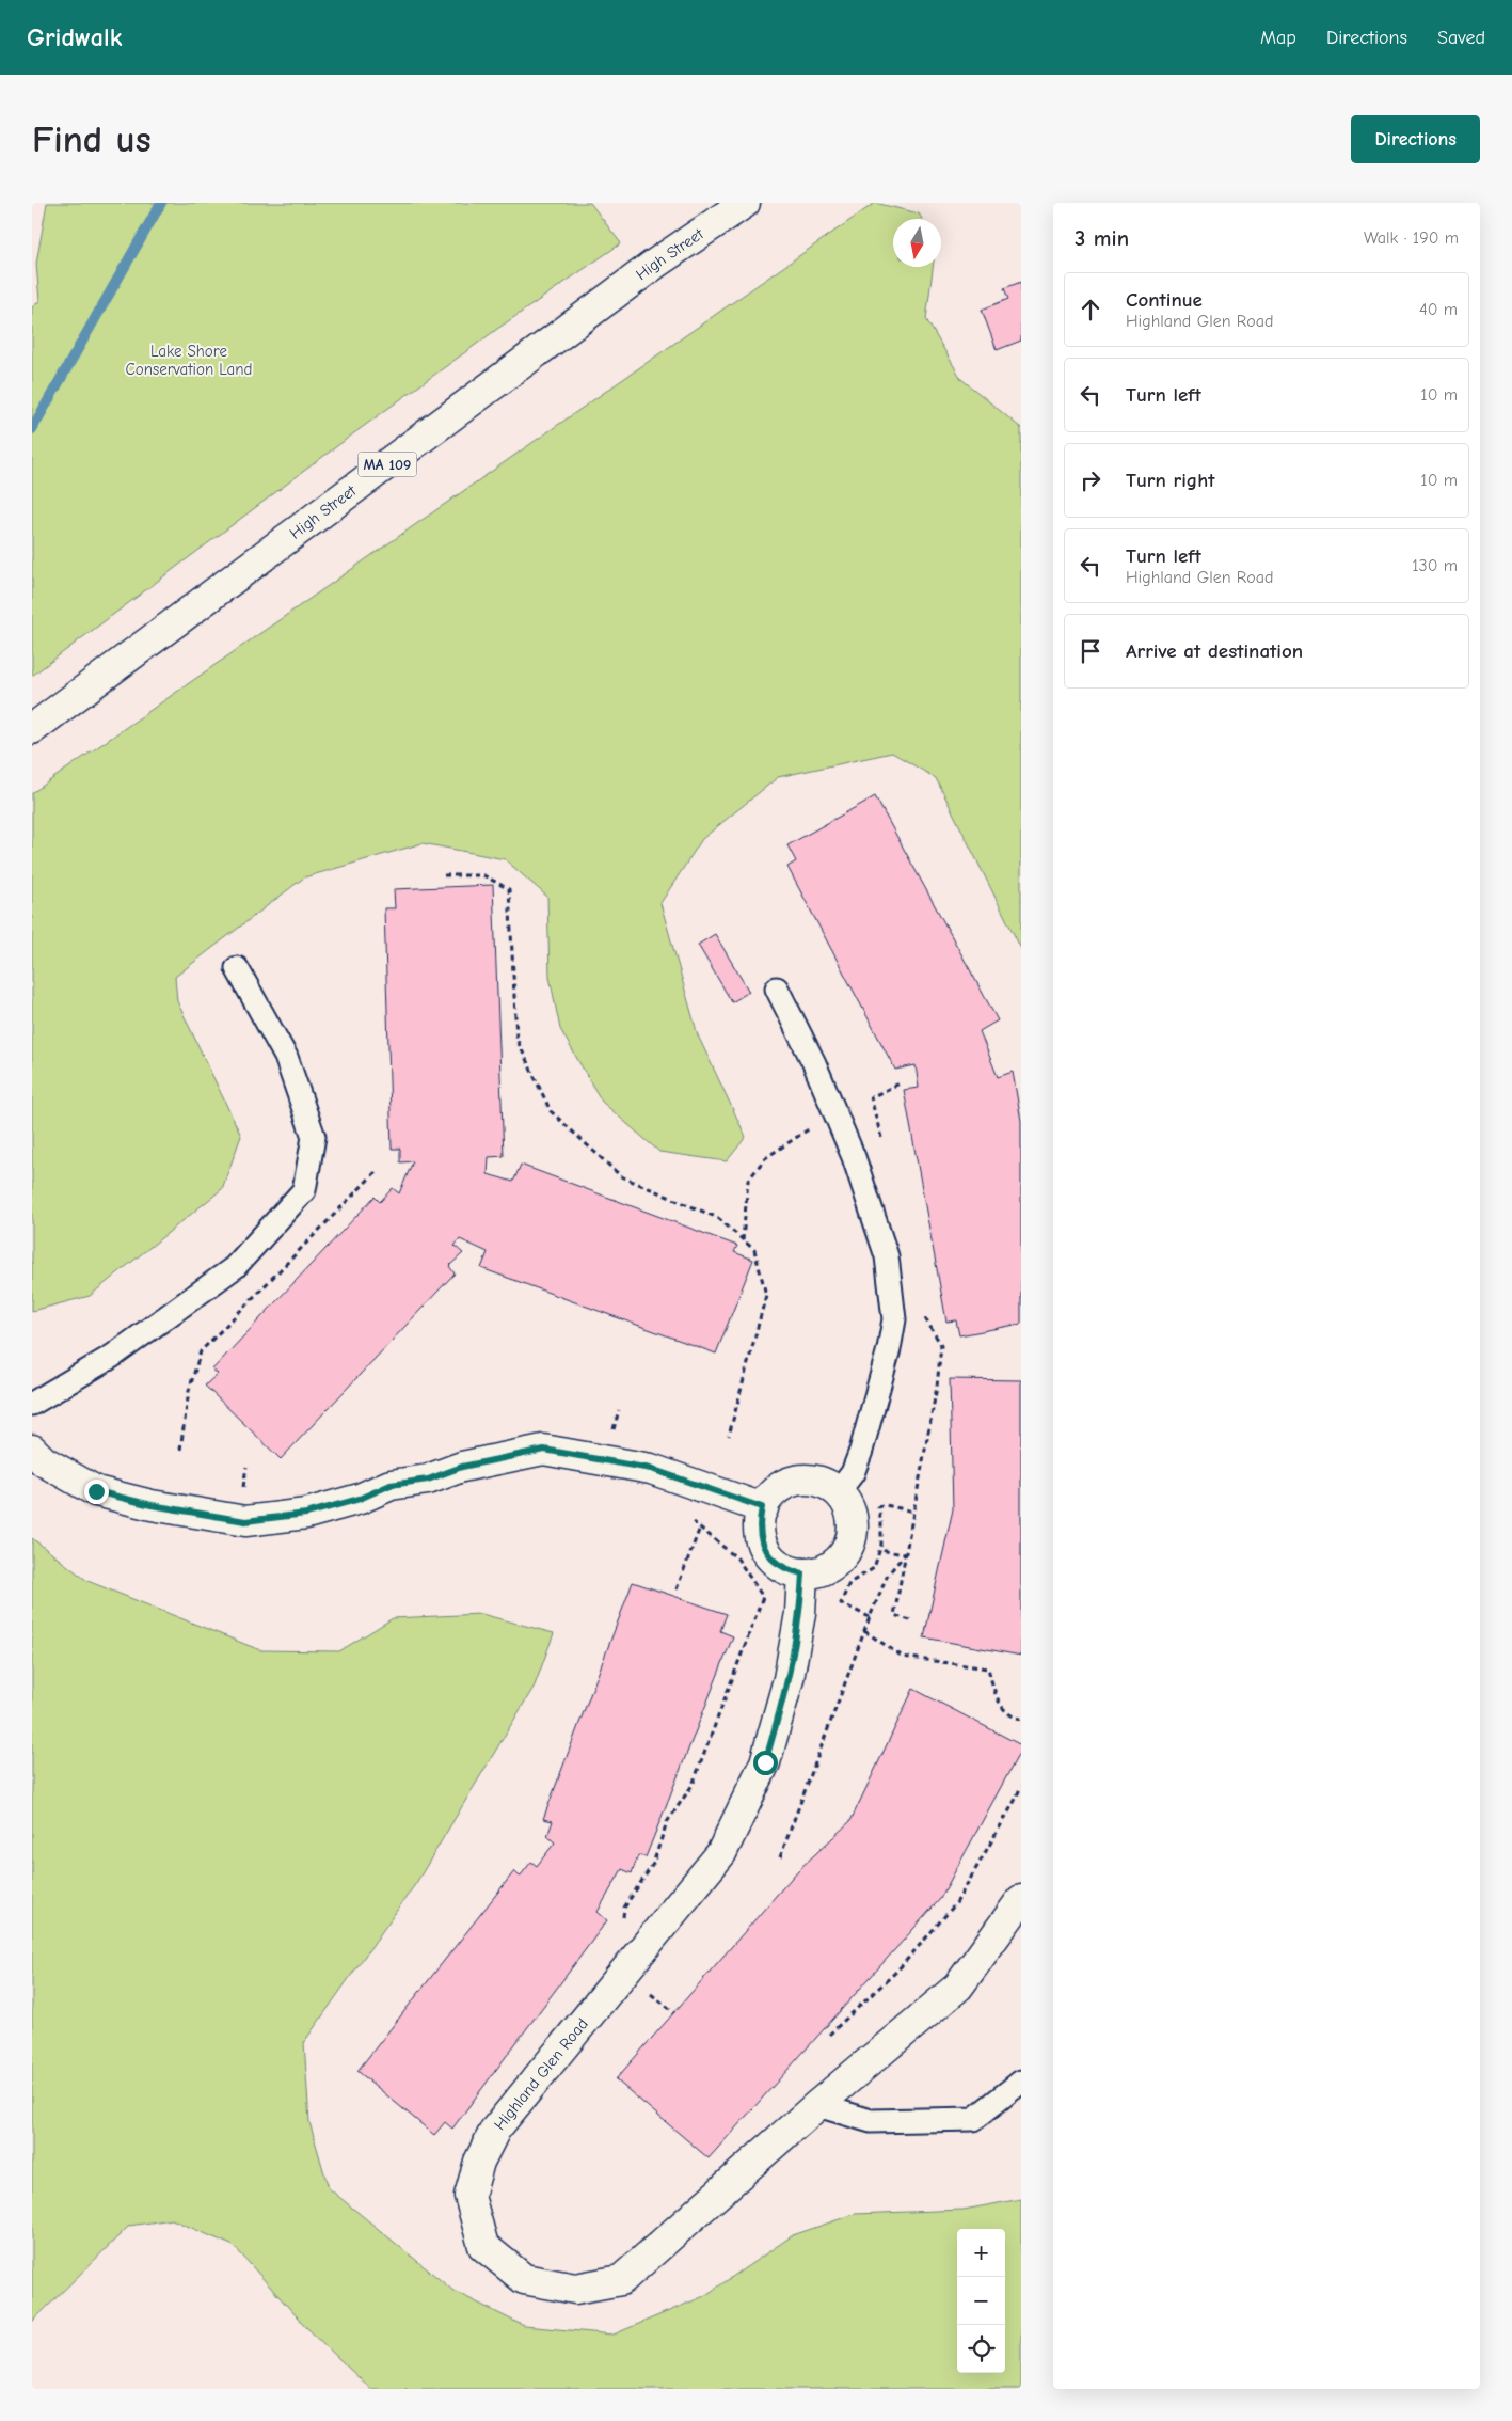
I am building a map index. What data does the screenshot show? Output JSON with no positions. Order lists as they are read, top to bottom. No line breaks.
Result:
{"streets":{"street":["High Street","MA 109","Highland Glen Road"]},"parks":["Lake Shore Conservation Land"],"north":"bottom","page":{"header":"Gridwalk","nav":["Map","Directions","Saved"],"buttons":"Directions","title":"Find us","heading":["3 min","Walk · 190 m"],"list":[["Continue","Highland Glen Road","40 m"],["Turn left","10 m"],["Turn right","10 m"],["Turn left","Highland Glen Road","130 m"],"Arrive at destination"],"map_buttons":["+","−"]}}
